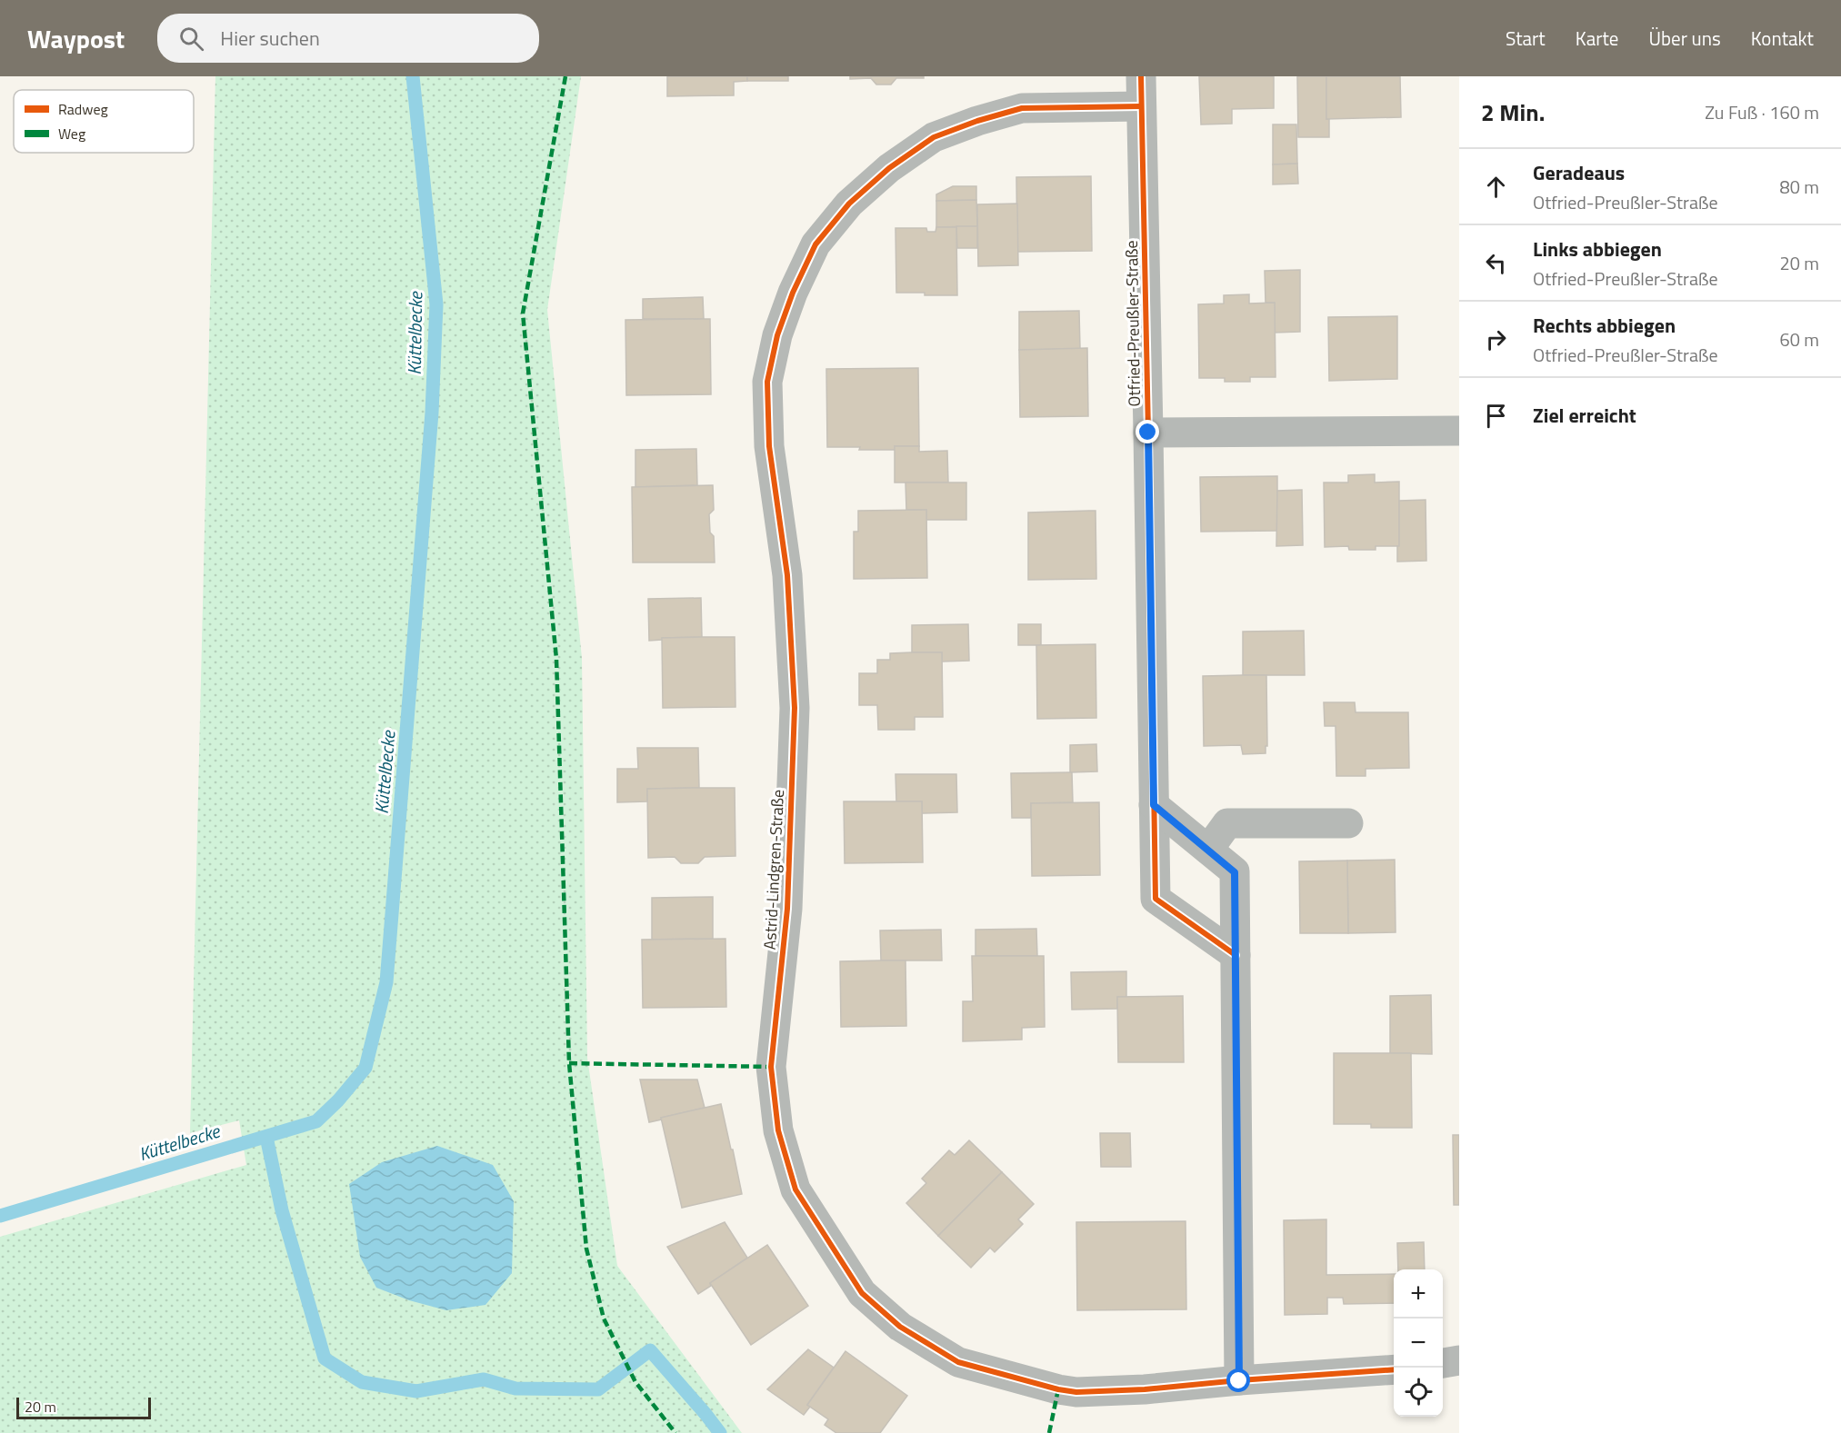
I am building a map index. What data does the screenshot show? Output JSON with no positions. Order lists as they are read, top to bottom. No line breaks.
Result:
{"streets":{"street":["Otfried-Preußler-Straße","Astrid-Lindgren-Straße"]},"crossings":[["Otfried-Preußler-Straße","Astrid-Lindgren-Straße"]],"water":["Küttelbecke"],"legend":["Radweg","Weg"],"scale_bar":"20 m","page":{"header":"Waypost","search":"Hier suchen","nav":["Start","Karte","Über uns","Kontakt"],"heading":["2 Min.","Zu Fuß · 160 m"],"list":[["Geradeaus","Otfried-Preußler-Straße","80 m"],["Links abbiegen","Otfried-Preußler-Straße","20 m"],["Rechts abbiegen","Otfried-Preußler-Straße","60 m"],"Ziel erreicht"],"map_buttons":["+","−"],"scale":"20 m"}}
